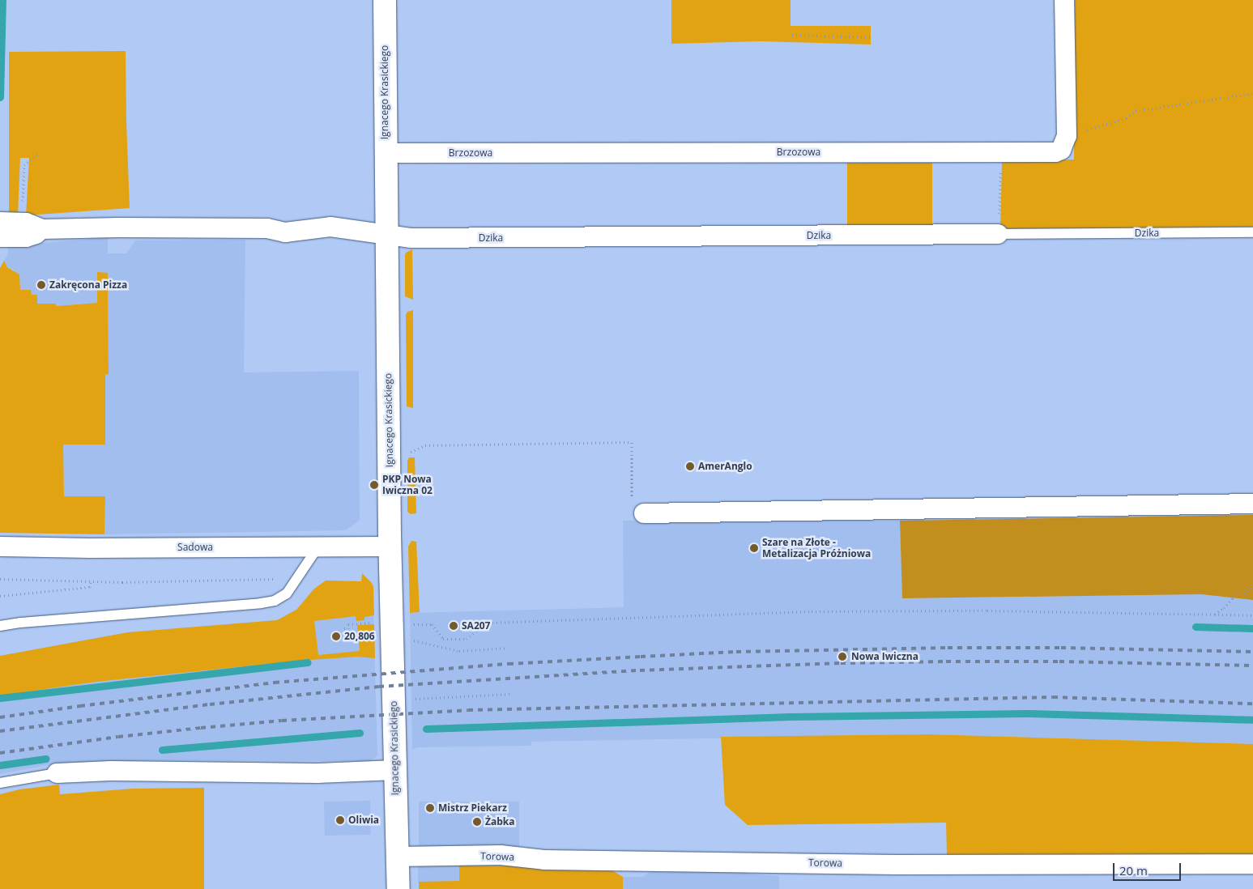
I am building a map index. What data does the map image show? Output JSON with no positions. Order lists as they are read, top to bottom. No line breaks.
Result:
{"streets":{"street":["Ignacego Krasickiego","Brzozowa","Dzika","Sadowa","Torowa"]},"crossings":[["Ignacego Krasickiego","Brzozowa"],["Ignacego Krasickiego","Dzika"],["Ignacego Krasickiego","Sadowa"],["Ignacego Krasickiego","Torowa"]],"places":["Zakręcona Pizza","AmerAnglo","PKP Nowa Iwiczna 02","Szare na Złote - Metalizacja Próżniowa","SA207","20,806","Nowa Iwiczna","Mistrz Piekarz","Oliwia","Żabka"],"scale_bar":"20 m"}
